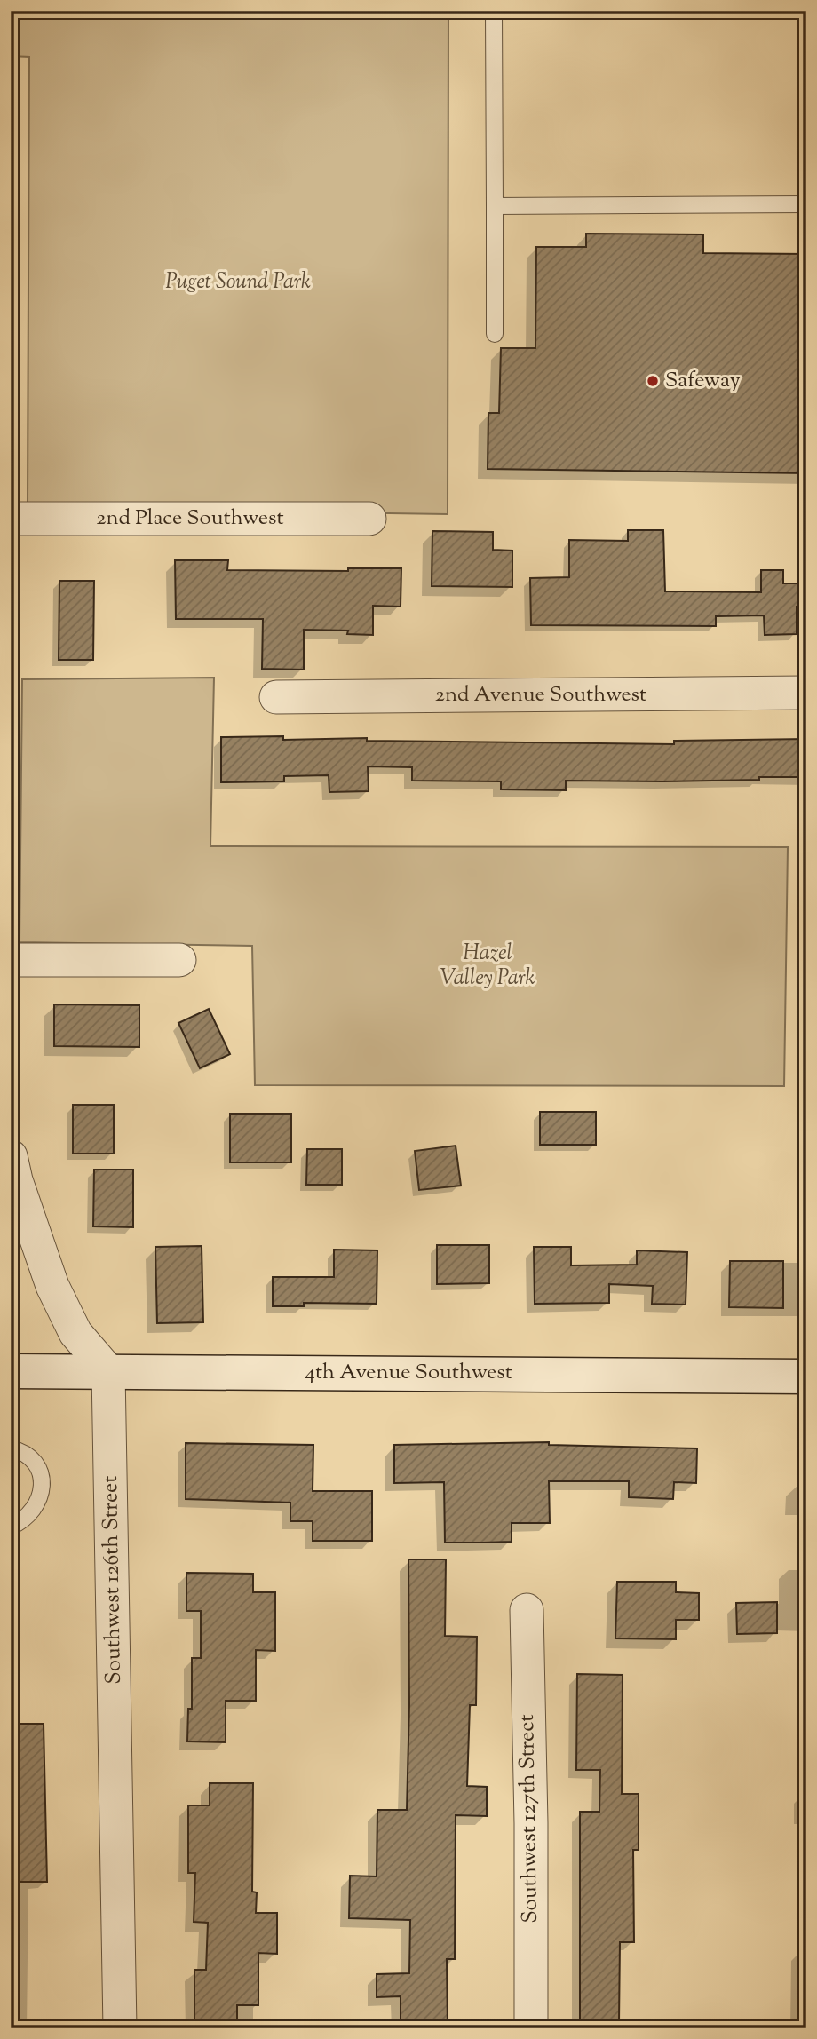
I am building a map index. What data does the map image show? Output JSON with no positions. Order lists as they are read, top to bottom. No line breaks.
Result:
{"streets":{"street":["2nd Place Southwest","2nd Avenue Southwest","4th Avenue Southwest","Southwest 126th Street","Southwest 127th Street"]},"crossings":[["4th Avenue Southwest","Southwest 126th Street"]],"parks":["Puget Sound Park","Hazel Valley Park"],"places":["Safeway"]}
